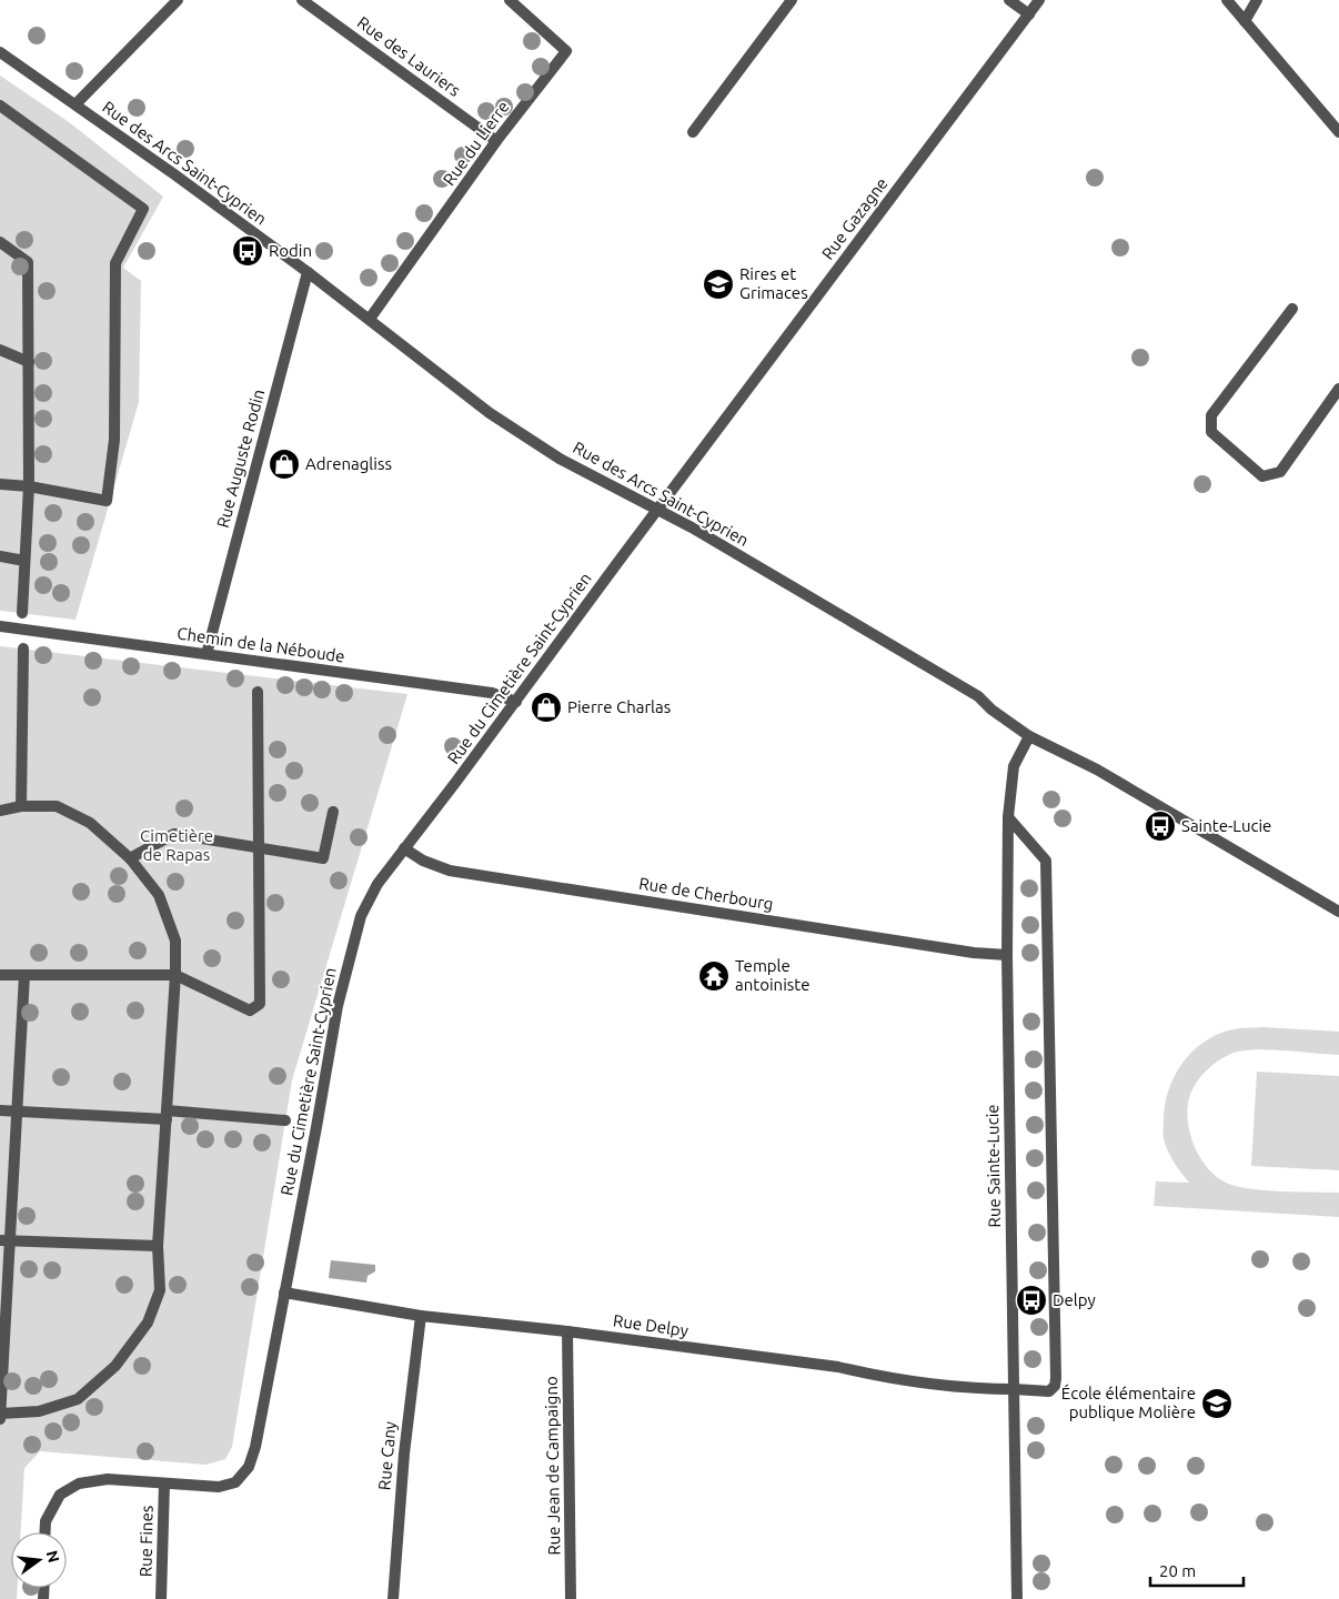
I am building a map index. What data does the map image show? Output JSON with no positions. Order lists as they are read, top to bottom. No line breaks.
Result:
{"streets":{"street":["Rue des Lauriers","Rue du Lierre","Rue des Arcs Saint-Cyprien","Rue Gazagne","Rue Auguste Rodin","Chemin de la Néboude","Rue du Cimetière Saint-Cyprien","Rue de Cherbourg","Rue Sainte-Lucie","Rue Delpy","Rue Cany","Rue Jean de Campaigno","Rue Fines"]},"crossings":[["Rue des Lauriers","Rue du Lierre"],["Rue du Lierre","Rue des Arcs Saint-Cyprien"],["Rue des Arcs Saint-Cyprien","Rue Gazagne"],["Rue des Arcs Saint-Cyprien","Rue Auguste Rodin"],["Rue des Arcs Saint-Cyprien","Rue du Cimetière Saint-Cyprien"],["Rue des Arcs Saint-Cyprien","Rue Sainte-Lucie"],["Rue Gazagne","Rue du Cimetière Saint-Cyprien"],["Rue Auguste Rodin","Chemin de la Néboude"],["Chemin de la Néboude","Rue du Cimetière Saint-Cyprien"],["Rue du Cimetière Saint-Cyprien","Rue de Cherbourg"],["Rue du Cimetière Saint-Cyprien","Rue Delpy"],["Rue du Cimetière Saint-Cyprien","Rue Fines"],["Rue de Cherbourg","Rue Sainte-Lucie"],["Rue Sainte-Lucie","Rue Delpy"],["Rue Delpy","Rue Cany"],["Rue Delpy","Rue Jean de Campaigno"]],"parks":["Cimetière de Rapas"],"places":{"bus stop":["Rodin","Sainte-Lucie","Delpy"],"school or university":["Rires et Grimaces","École élémentaire publique Molière"],"shop":["Adrenagliss","Pierre Charlas"],"temple":["Temple antoiniste"]},"scale_bar":"20 m","north":"right"}
